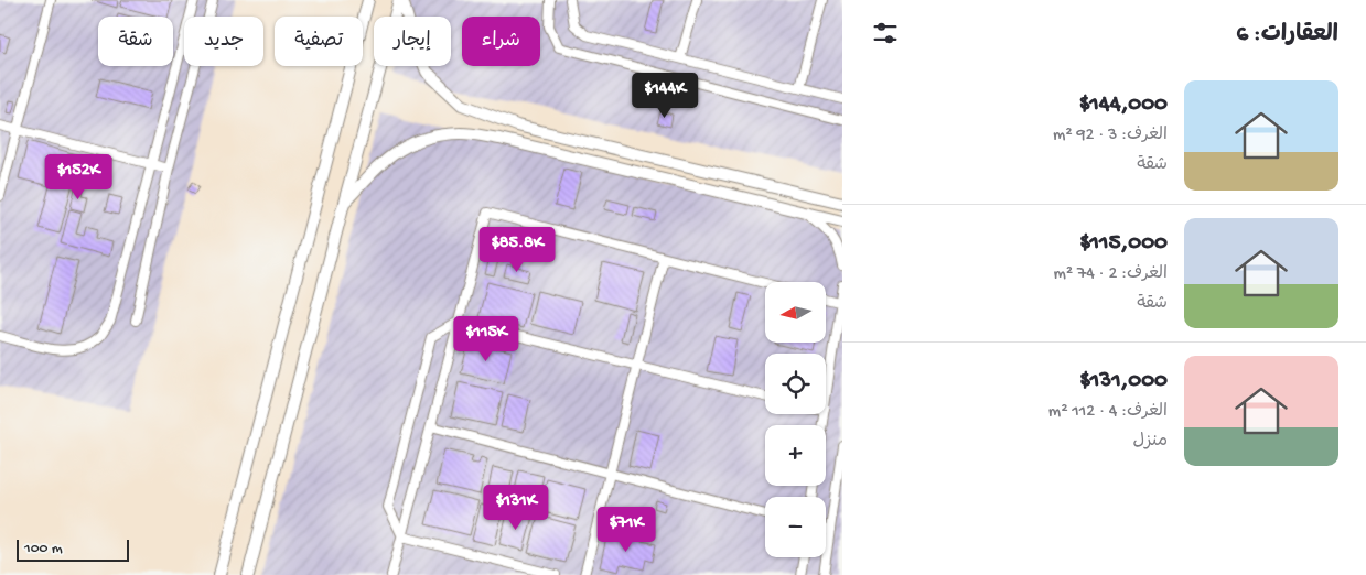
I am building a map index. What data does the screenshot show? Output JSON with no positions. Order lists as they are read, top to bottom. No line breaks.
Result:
{"scale_bar":"100 m","north":"left","page":{"heading":"العقارات: 6","chip":["شراء","إيجار","تصفية","جديد","شقة"],"list":[{"name":"$144,000","note":"الغرف: 3 · 92 m² · شقة"},{"name":"$115,000","note":"الغرف: 2 · 74 m² · شقة"},{"name":"$131,000","note":"الغرف: 4 · 112 m² · منزل"}],"price":["$144K","$152K","$85.8K","$115K","$131K","$71K"],"map_buttons":["+","−"],"scale":"100 m"}}
